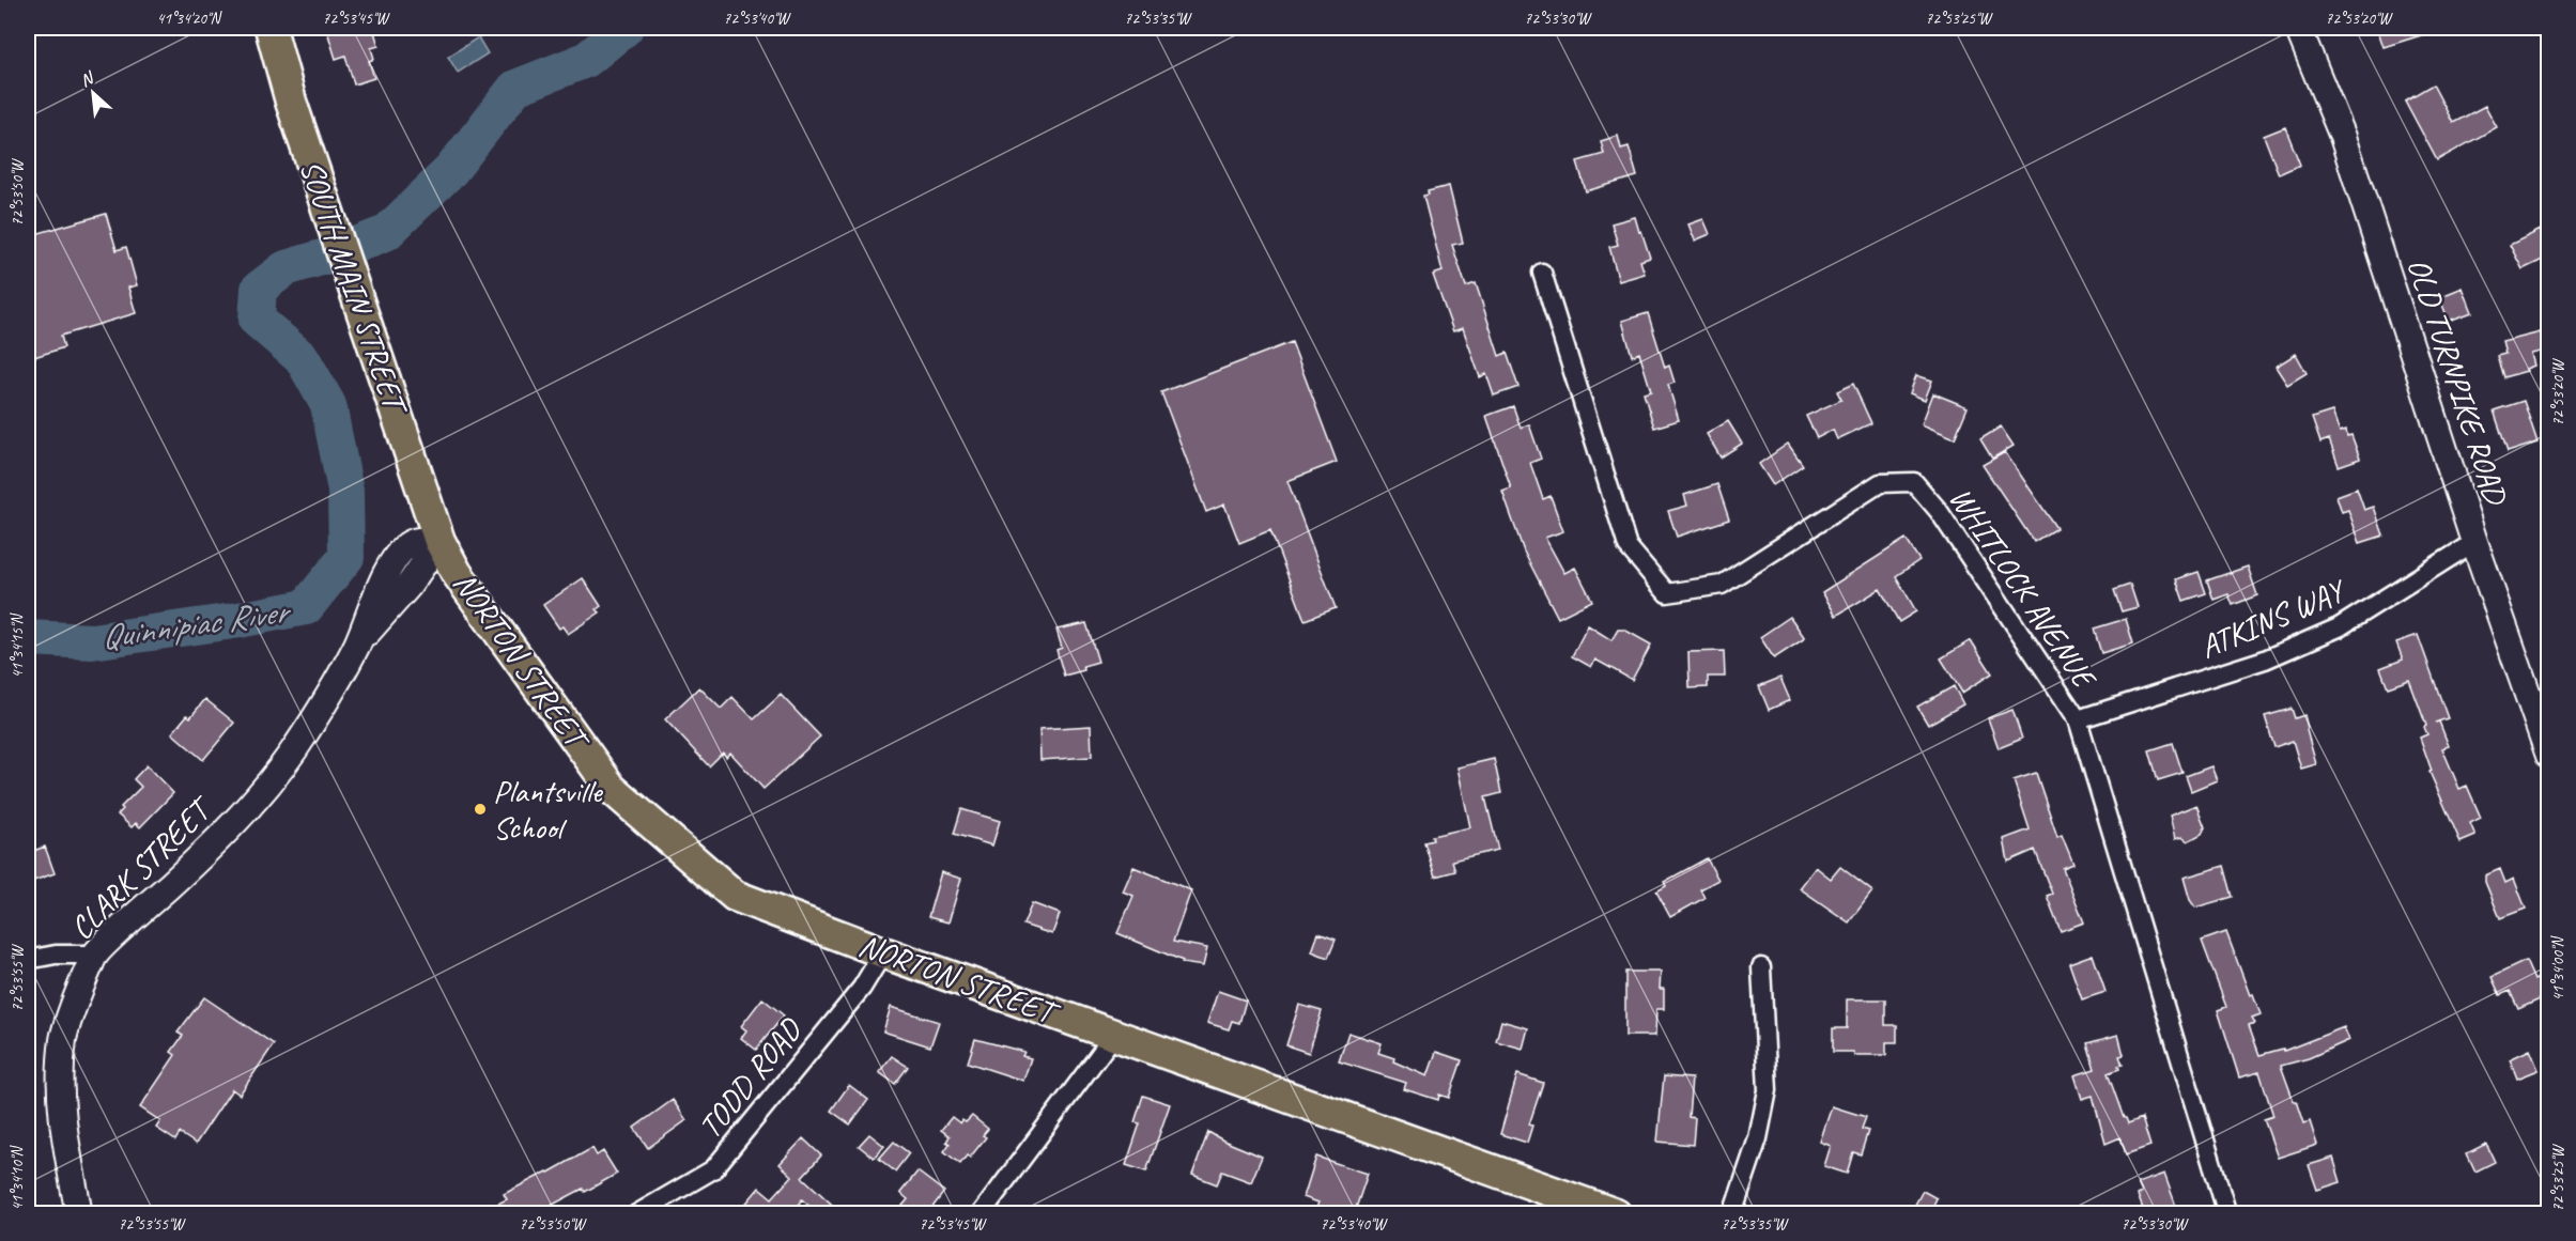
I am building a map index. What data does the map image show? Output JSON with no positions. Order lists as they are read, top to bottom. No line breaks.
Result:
{"streets":{"highway":["SOUTH MAIN STREET","NORTON STREET"],"main road":["OLD TURNPIKE ROAD","CLARK STREET"],"street":["WHITLOCK AVENUE","ATKINS WAY","TODD ROAD"]},"crossings":[["SOUTH MAIN STREET","NORTON STREET"],["SOUTH MAIN STREET","CLARK STREET"],["OLD TURNPIKE ROAD","ATKINS WAY"],["WHITLOCK AVENUE","ATKINS WAY"],["NORTON STREET","CLARK STREET"],["NORTON STREET","TODD ROAD"]],"water":["Quinnipiac River"],"places":["Plantsville School"],"north":"top left","coordinates":["41°34'20\"N","72°53'45\"W","72°53'40\"W","72°53'35\"W","72°53'30\"W","72°53'25\"W","72°53'20\"W","72°53'50\"W","41°34'15\"N","41°34'00\"N","72°53'55\"W","41°34'10\"N"]}
